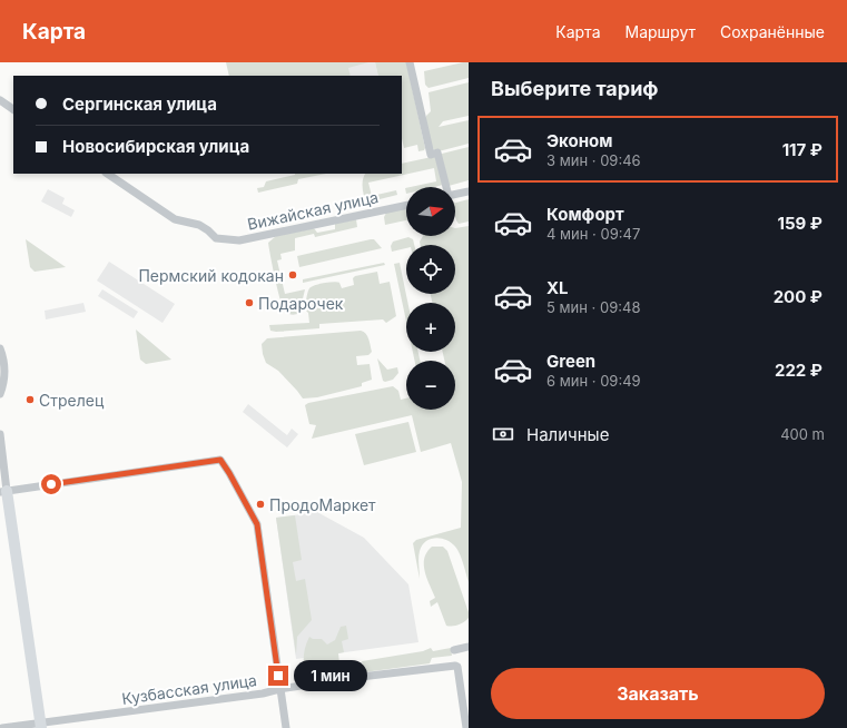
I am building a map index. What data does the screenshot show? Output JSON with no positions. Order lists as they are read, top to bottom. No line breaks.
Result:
{"streets":{"street":["Вижайская улица","Кузбасская улица"]},"places":["Пермский кодокан","Подарочек","Стрелец","ПродоМаркет"],"north":"right","page":{"header":"Карта","nav":["Карта","Маршрут","Сохранённые"],"heading":"Выберите тариф","banner":["Сергинская улица","Новосибирская улица"],"list":[{"name":"Эконом","note":"3 мин · 09:46","value":"117 ₽"},{"name":"Комфорт","note":"4 мин · 09:47","value":"159 ₽"},{"name":"XL","note":"5 мин · 09:48","value":"200 ₽"},{"name":"Green","note":"6 мин · 09:49","value":"222 ₽"}],"map_buttons":["+","−"],"pay":["Наличные","400 m"],"buttons":"Заказать","bubble":"1 мин"}}
